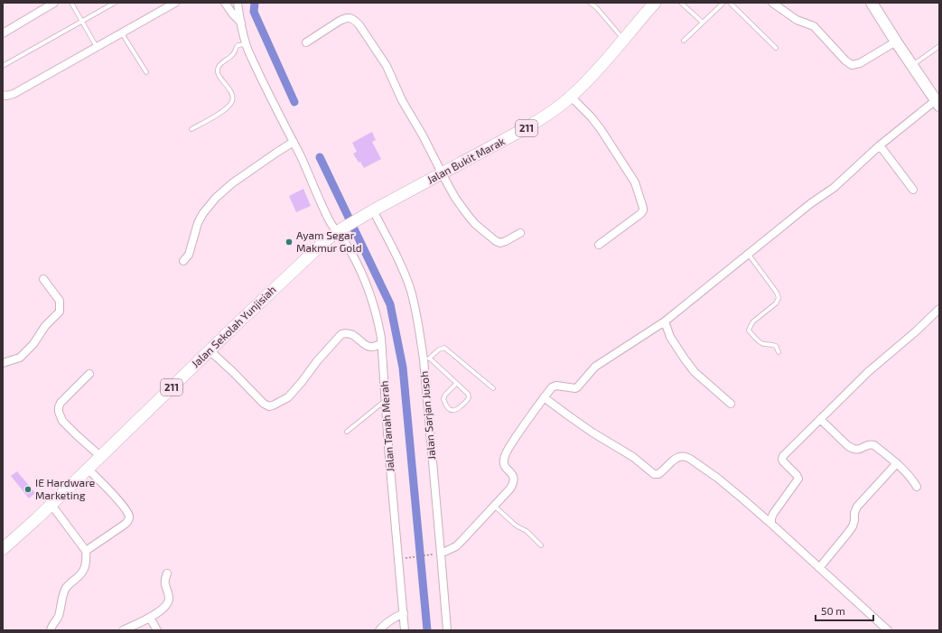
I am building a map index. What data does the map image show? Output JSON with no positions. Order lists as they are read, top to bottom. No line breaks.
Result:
{"streets":{"main road":["211","Jalan Bukit Marak","Jalan Sekolah Yunjisiah"],"street":["Jalan Sarjan Jusoh","Jalan Tanah Merah"]},"crossings":[["Jalan Bukit Marak","Jalan Sekolah Yunjisiah"],["Jalan Bukit Marak","Jalan Sarjan Jusoh"],["Jalan Bukit Marak","Jalan Tanah Merah"],["Jalan Sekolah Yunjisiah","Jalan Tanah Merah"]],"places":["Ayam Segar Makmur Gold","IE Hardware Marketing"],"scale_bar":"50 m"}
